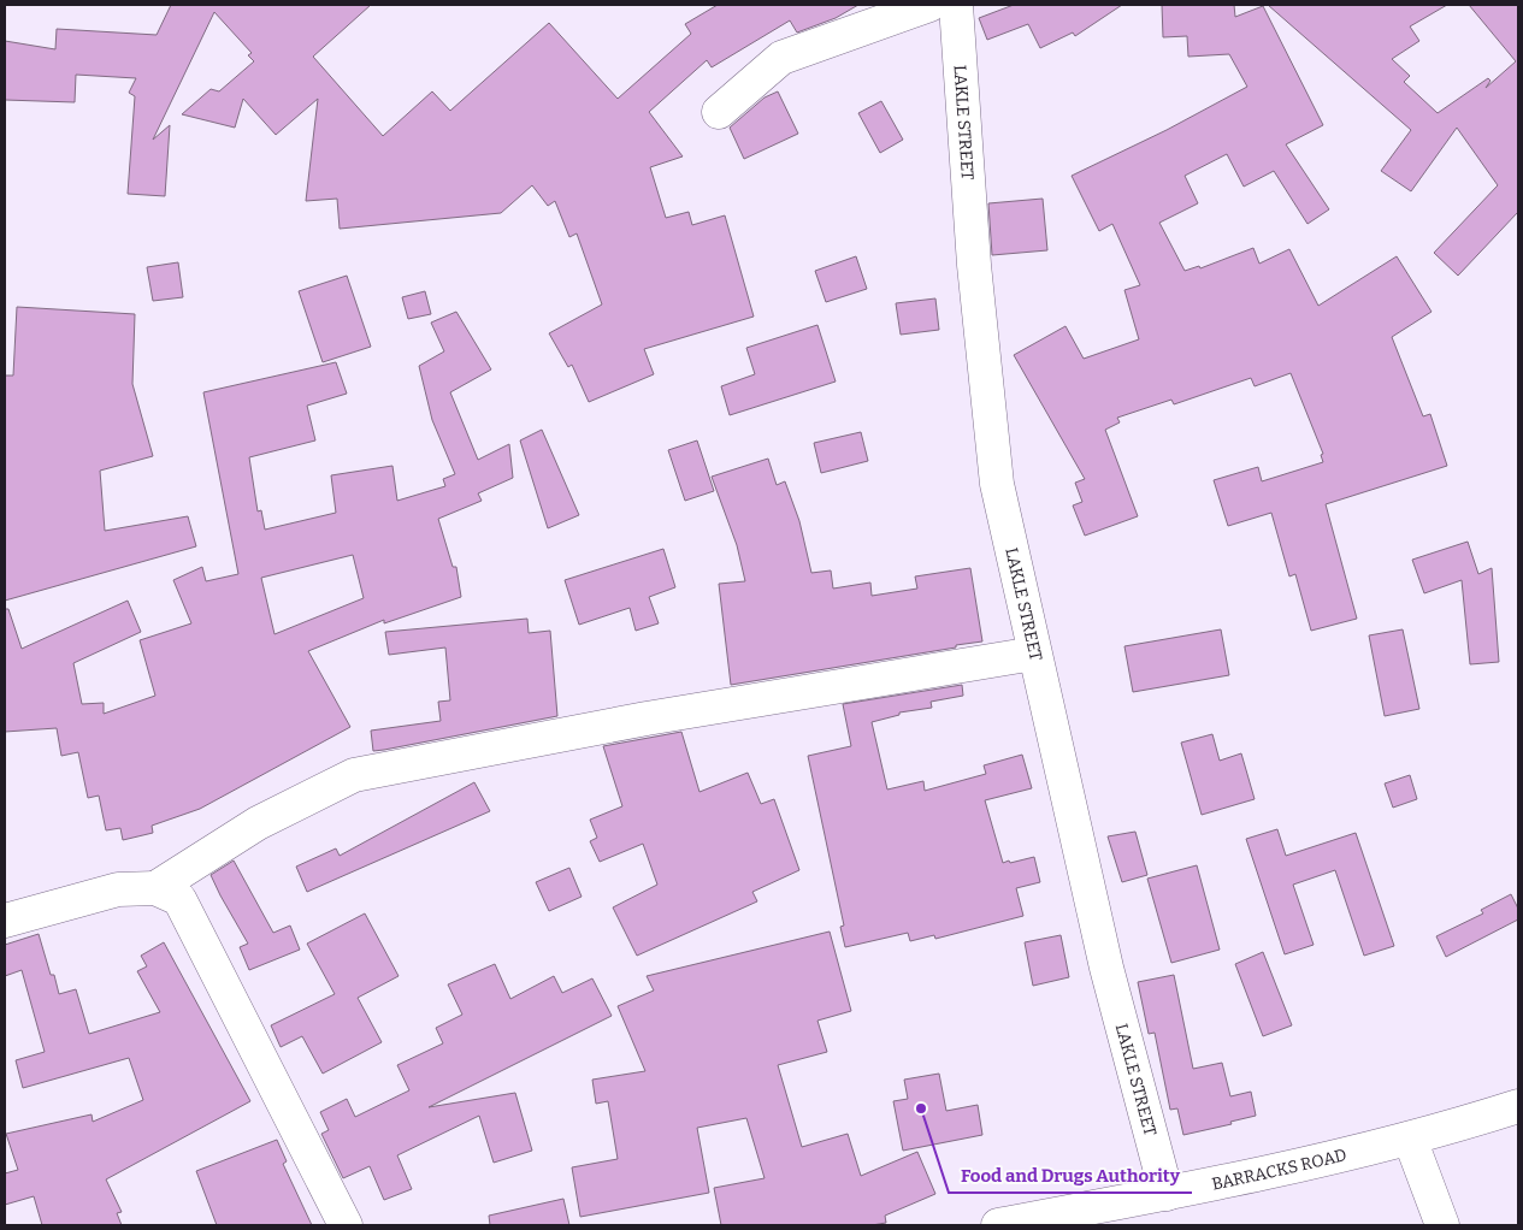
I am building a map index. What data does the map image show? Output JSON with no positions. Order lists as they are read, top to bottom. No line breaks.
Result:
{"streets":{"street":["LAKLE STREET","BARRACKS ROAD"]},"crossings":[["LAKLE STREET","BARRACKS ROAD"]],"places":["Food and Drugs Authority"]}
